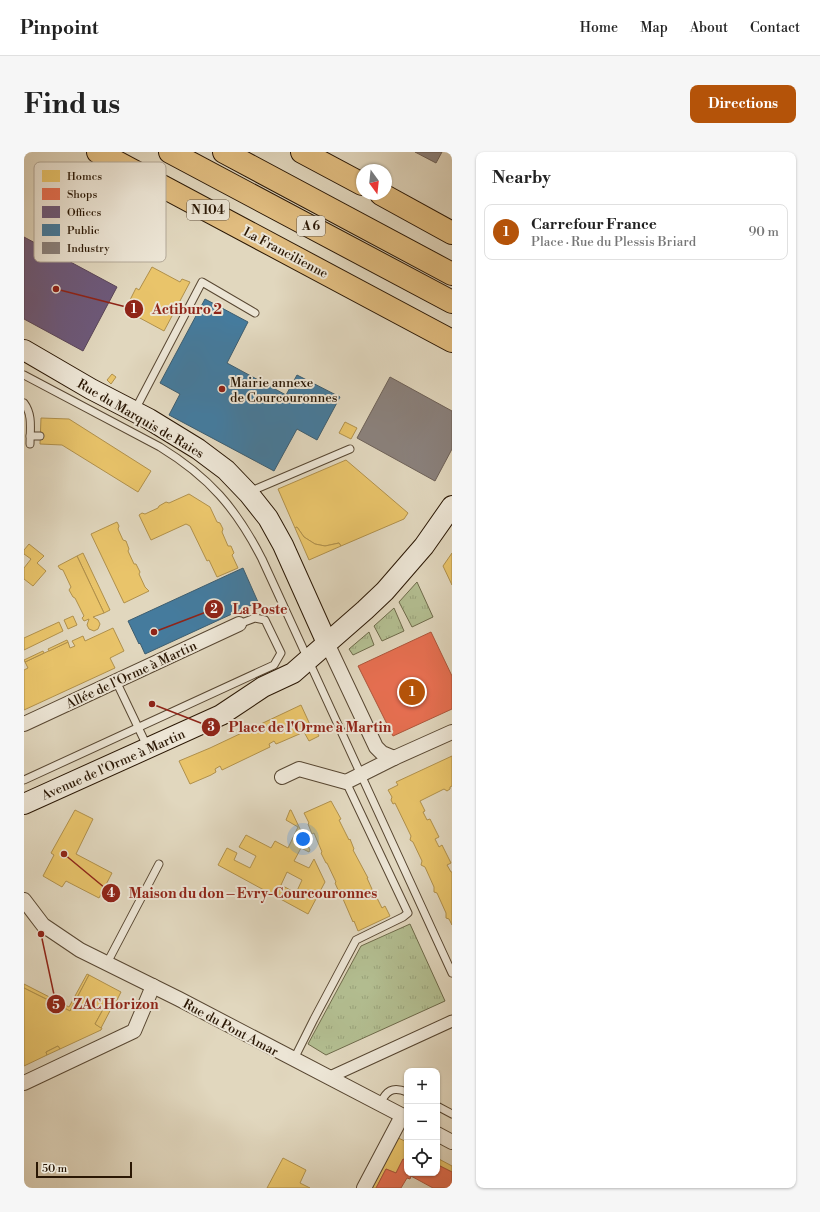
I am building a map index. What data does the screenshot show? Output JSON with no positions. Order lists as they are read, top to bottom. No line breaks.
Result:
{"streets":{"highway":["N 104","A 6","La Francilienne"],"main road":["Rue du Marquis de Raies","Avenue de l'Orme à Martin"],"street":["Allée de l'Orme à Martin","Rue du Pont Amar"]},"crossings":[["Rue du Marquis de Raies","Avenue de l'Orme à Martin"]],"places":["Actiburo 2","Mairie annexe de Courcouronnes","La Poste","Place de l'Orme à Martin","Maison du don – Evry-Courcouronnes","ZAC Horizon"],"legend":["Homes","Shops","Offices","Public","Industry"],"scale_bar":"50 m","north":"bottom","page":{"header":"Pinpoint","nav":["Home","Map","About","Contact"],"buttons":"Directions","title":"Find us","heading":"Nearby","list":[{"mark":"1","name":"Carrefour France","note":"Place · Rue du Plessis Briard","value":"90 m"}],"pins":"1","map_buttons":["+","−"],"scale":"50 m"}}
